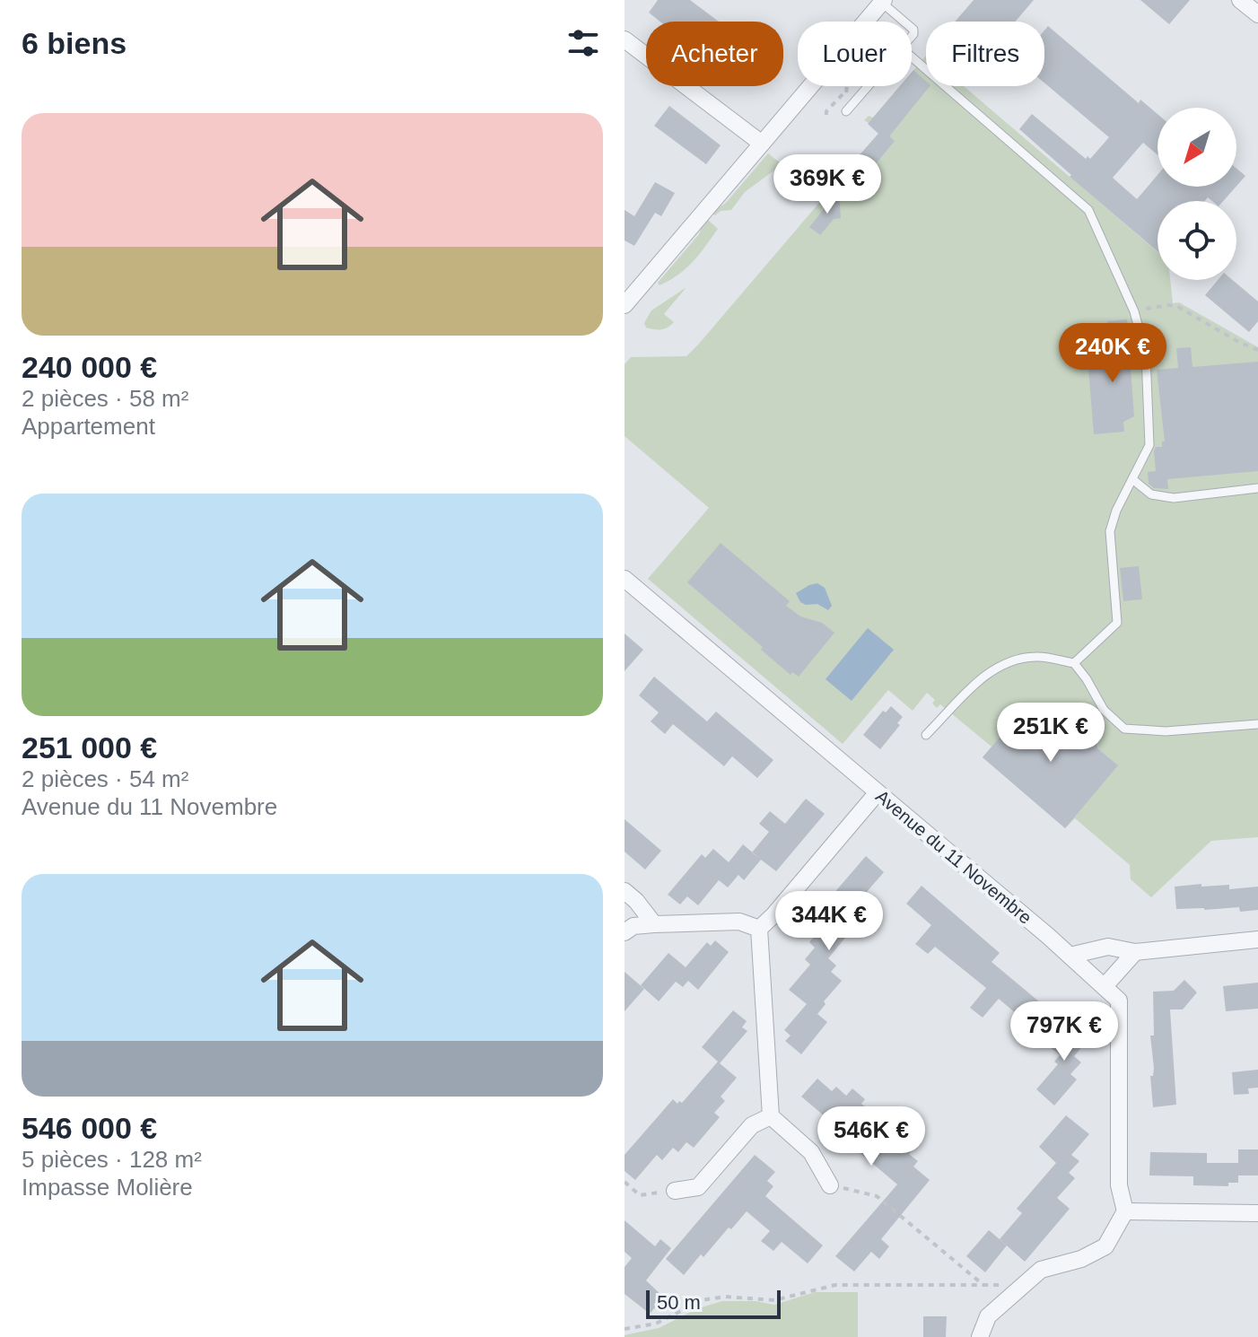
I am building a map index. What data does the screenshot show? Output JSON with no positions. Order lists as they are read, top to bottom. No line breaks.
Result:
{"streets":{"street":["Avenue du 11 Novembre"]},"scale_bar":"50 m","north":"bottom left","page":{"heading":"6 biens","chip":["Acheter","Louer","Filtres"],"list":[{"name":"240 000 €","note":"2 pièces · 58 m² · Appartement"},{"name":"251 000 €","note":"2 pièces · 54 m² · Avenue du 11 Novembre"},{"name":"546 000 €","note":"5 pièces · 128 m² · Impasse Molière"}],"price":["369K €","240K €","251K €","344K €","797K €","546K €"],"scale":"50 m"}}
